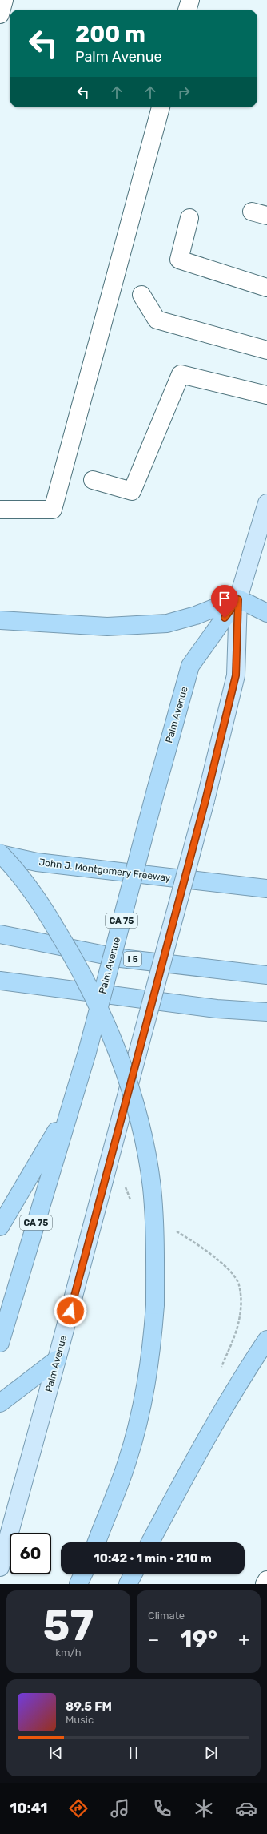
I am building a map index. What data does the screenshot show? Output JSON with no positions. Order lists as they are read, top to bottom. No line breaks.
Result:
{"streets":{"highway":["Palm Avenue","John J. Montgomery Freeway","CA 75","I 5"]},"page":{"turn":["200 m","Palm Avenue"],"limit":"60","trip":"10:42 · 1 min · 210 m","tile":[["57","km/h"],"Climate"],"heat":["−","19°","+"],"song":["89.5 FM","Music"],"tabs":"10:41"}}
